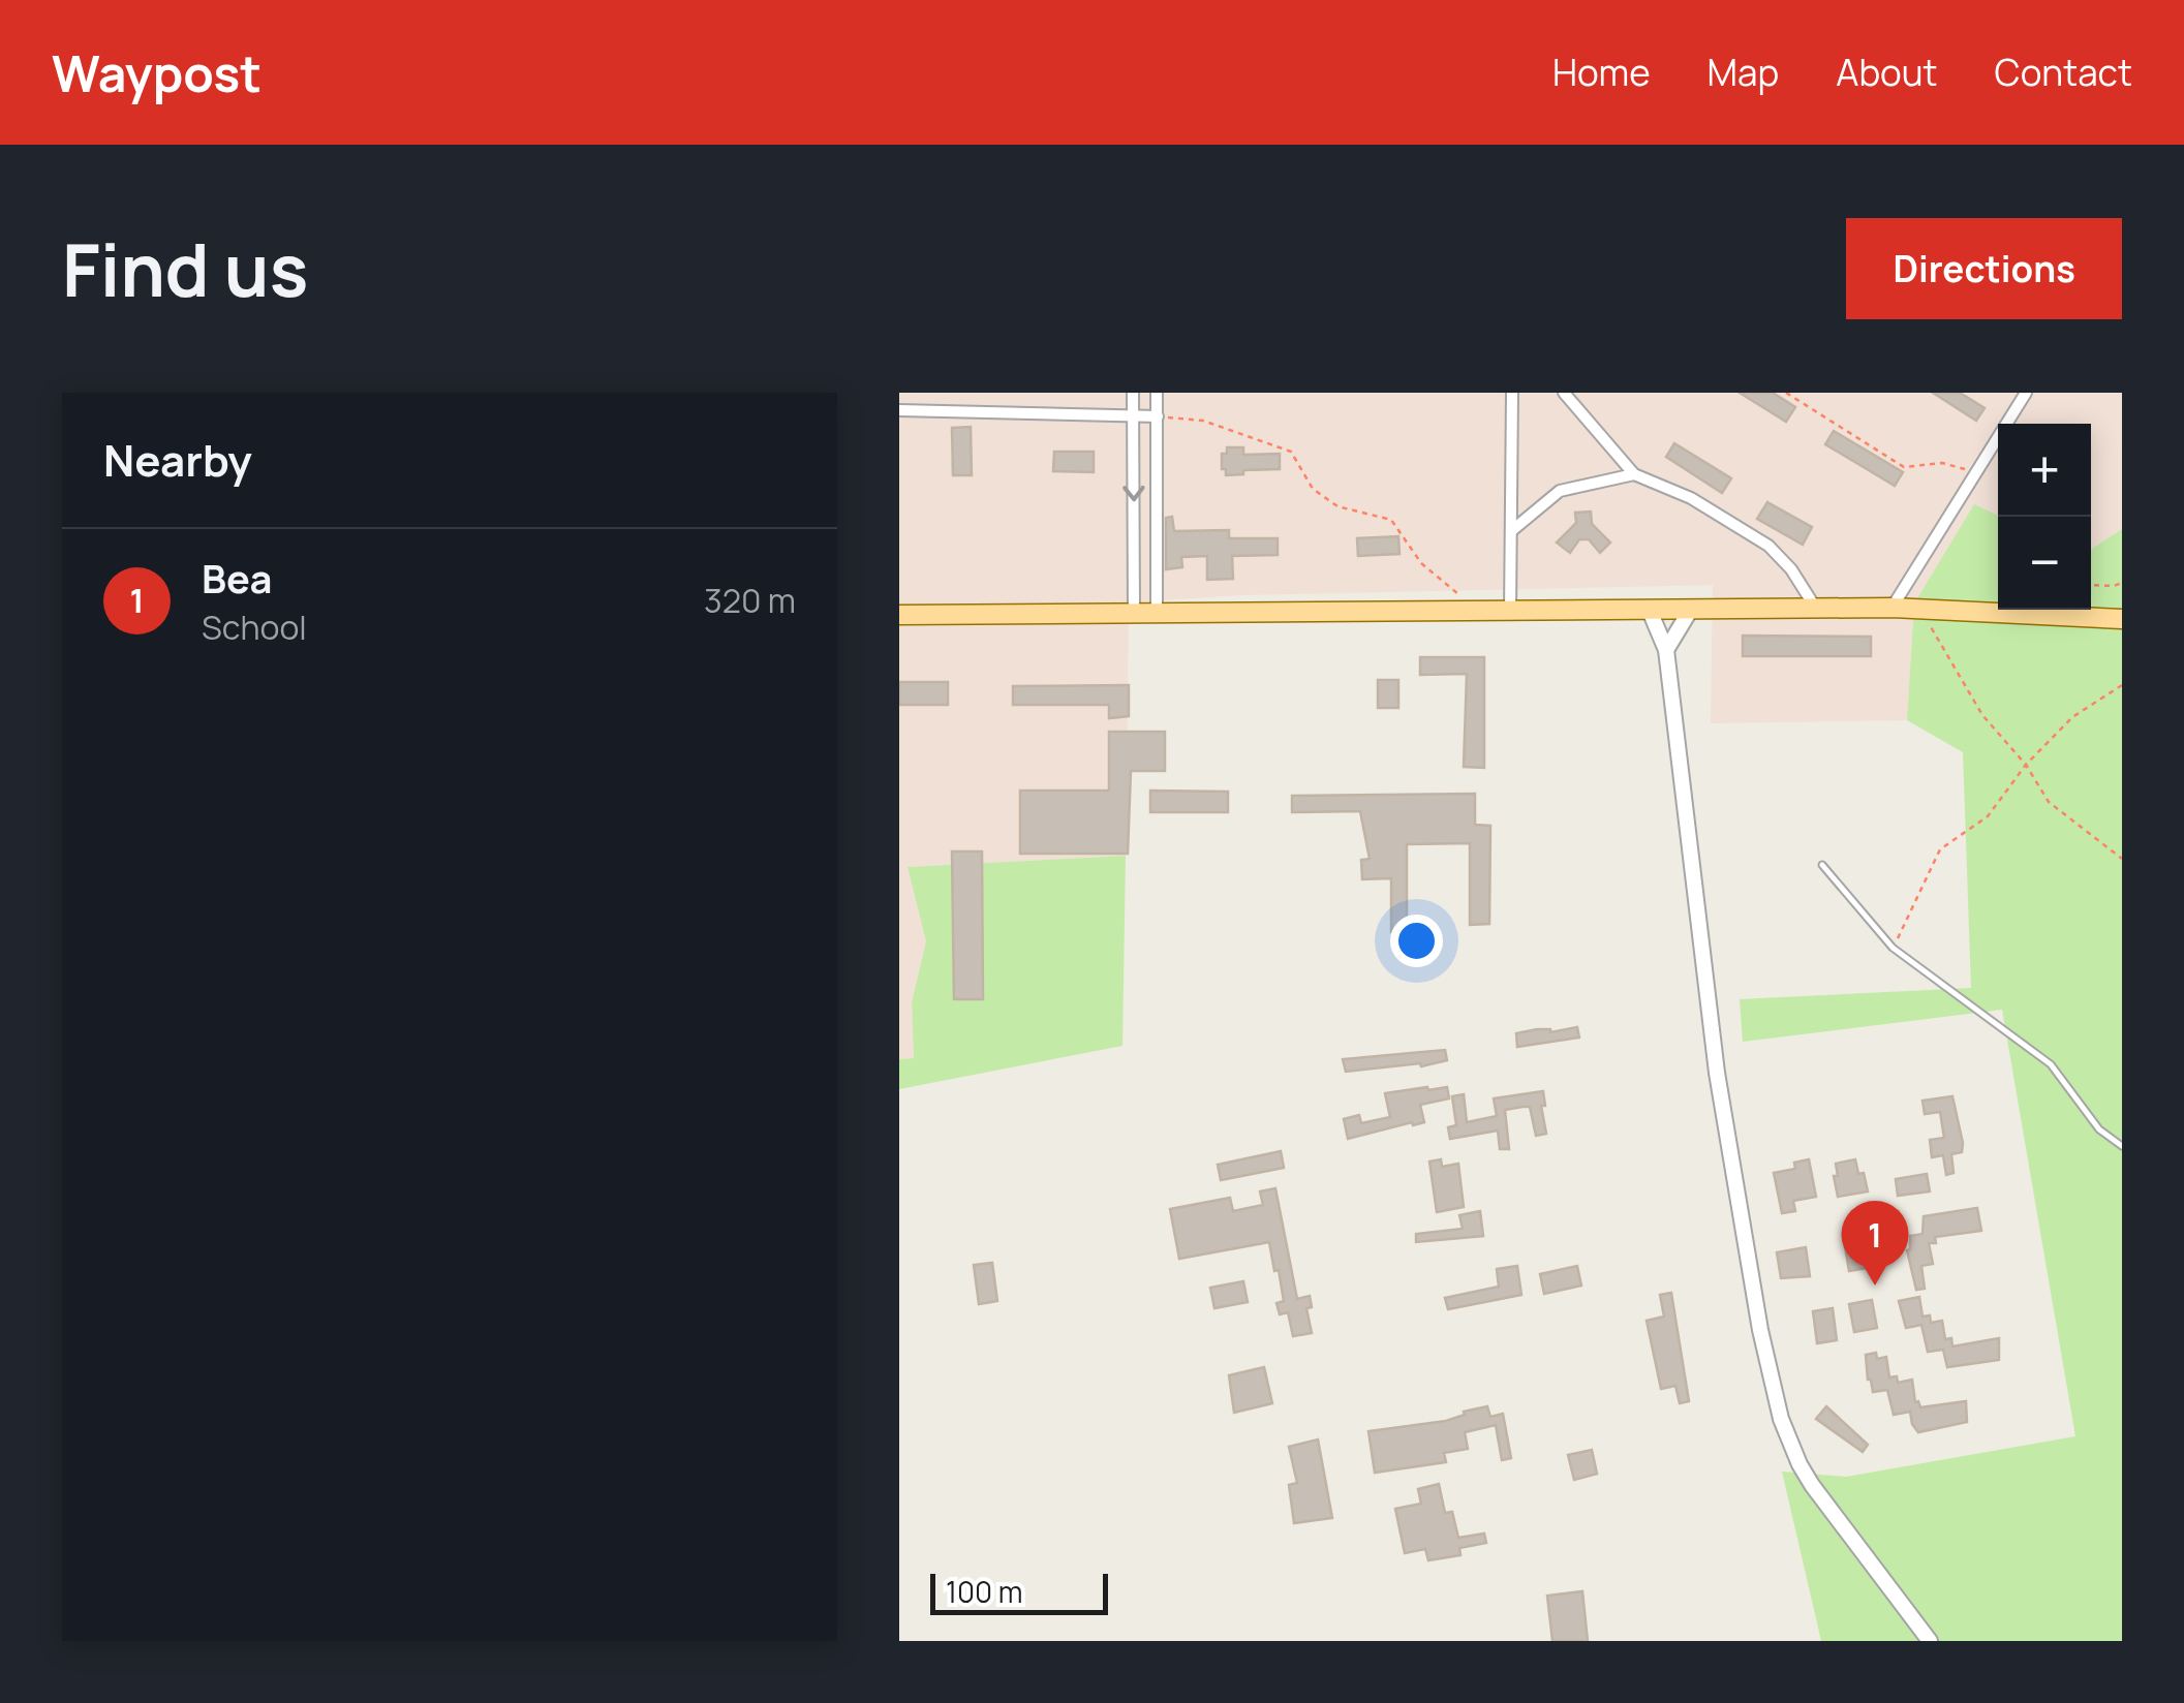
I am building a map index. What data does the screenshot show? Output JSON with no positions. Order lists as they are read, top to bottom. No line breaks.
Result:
{"scale_bar":"100 m","page":{"header":"Waypost","nav":["Home","Map","About","Contact"],"buttons":"Directions","title":"Find us","heading":"Nearby","map_buttons":["+","−"],"list":[{"mark":"1","name":"Bea","note":"School","value":"320 m"}],"pins":"1","scale":"100 m"}}
